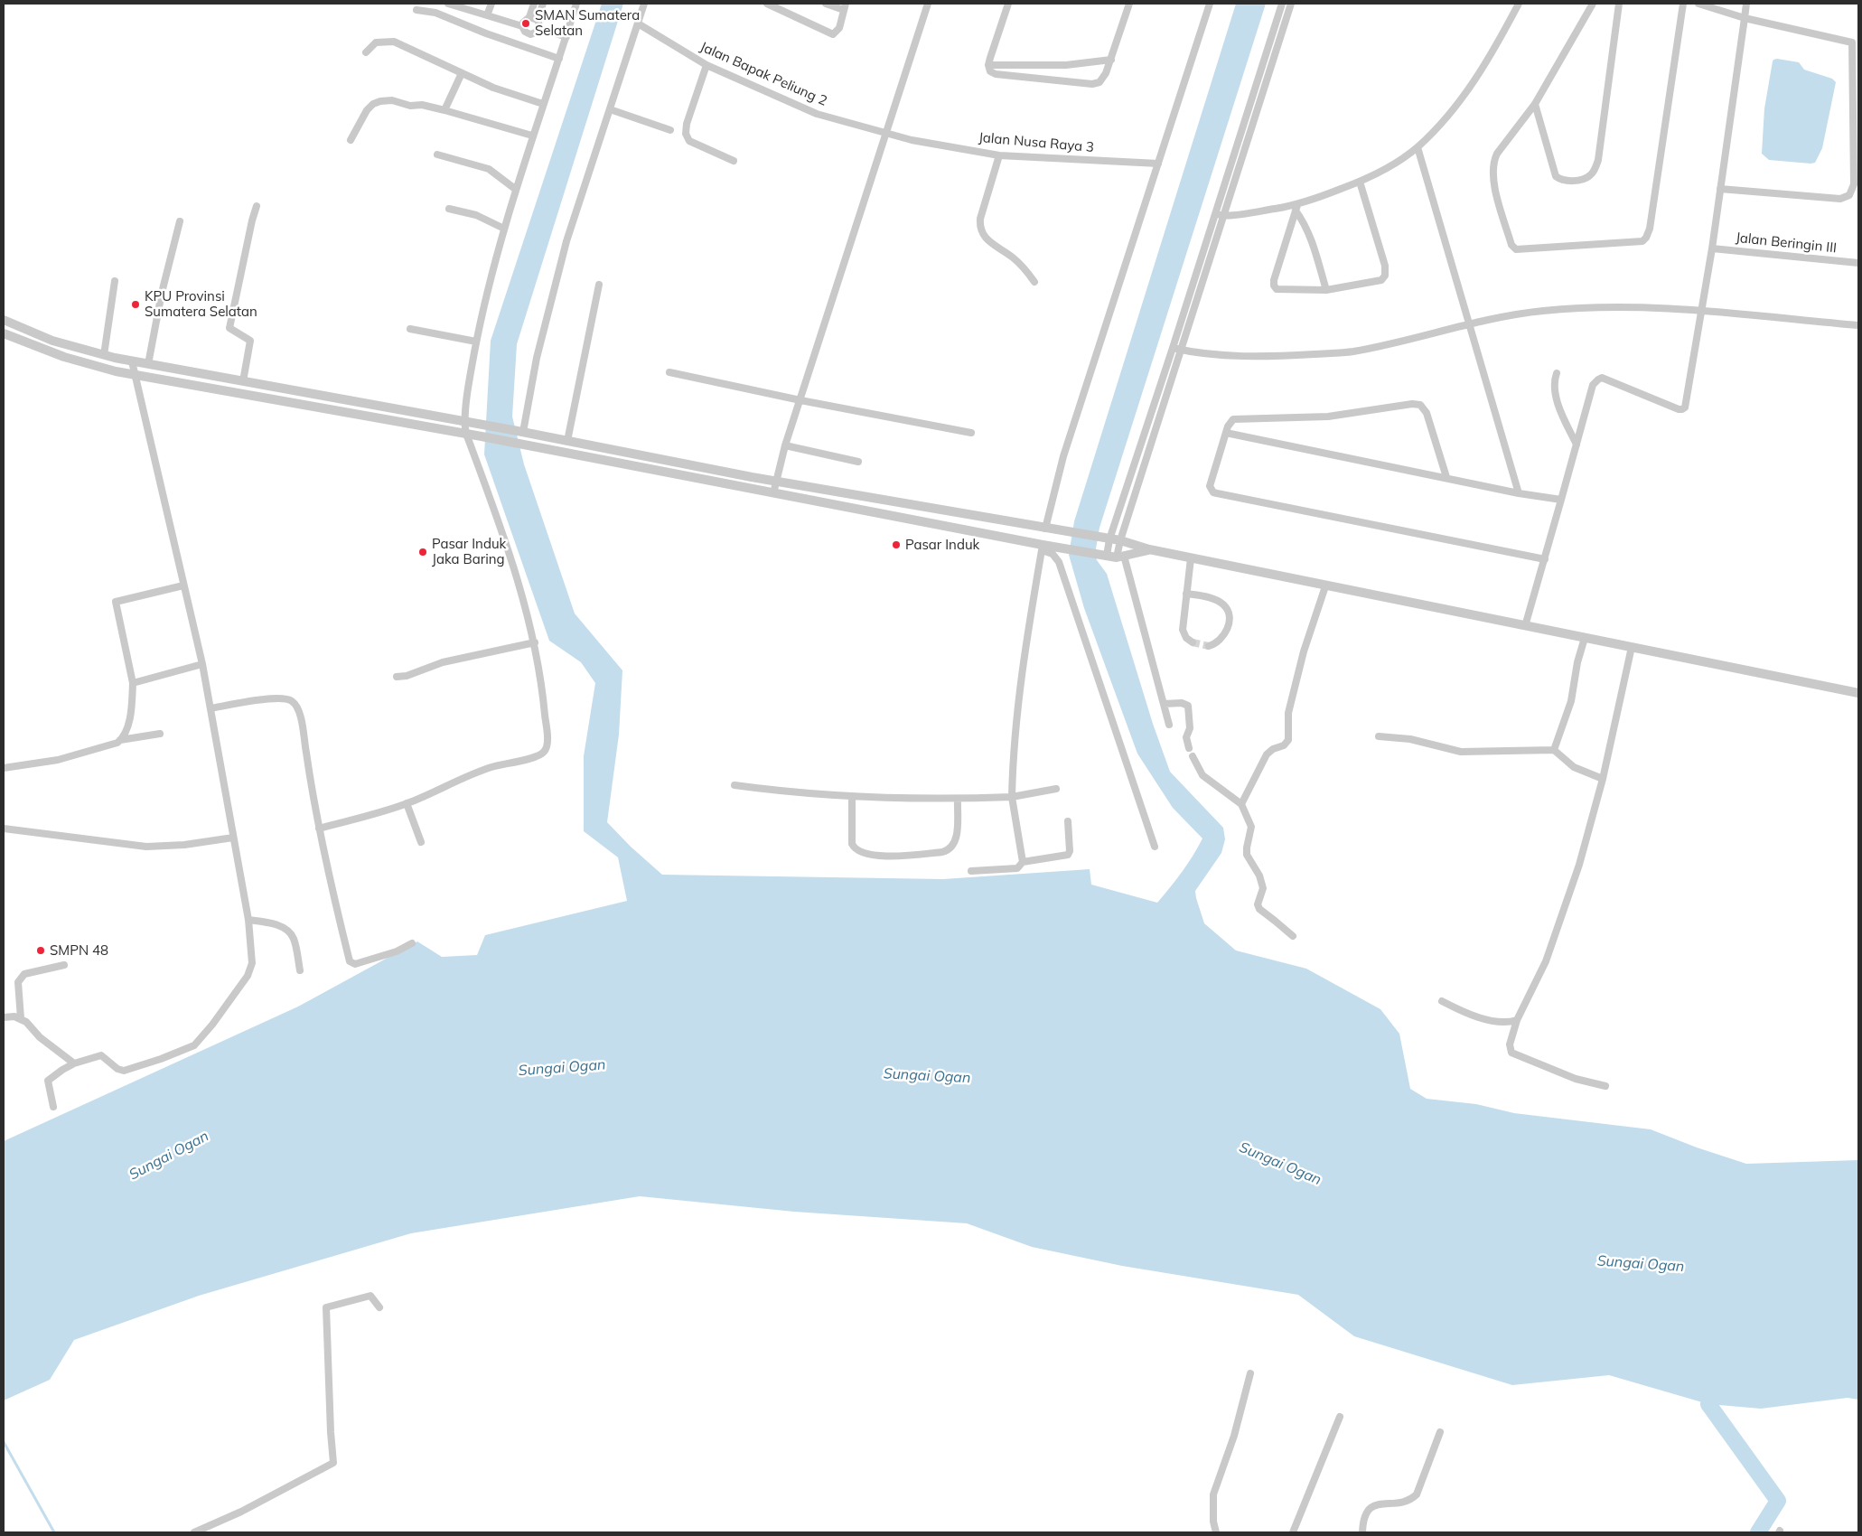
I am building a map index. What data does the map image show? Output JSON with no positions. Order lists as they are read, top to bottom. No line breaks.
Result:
{"streets":{"street":["Jalan Bapak Peliung 2","Jalan Nusa Raya 3","Jalan Beringin III"]},"crossings":[["Jalan Bapak Peliung 2","Jalan Nusa Raya 3"]],"water":["Sungai Ogan"],"places":["SMAN Sumatera Selatan","KPU Provinsi Sumatera Selatan","Pasar Induk","Pasar Induk Jaka Baring","SMPN 48"]}
